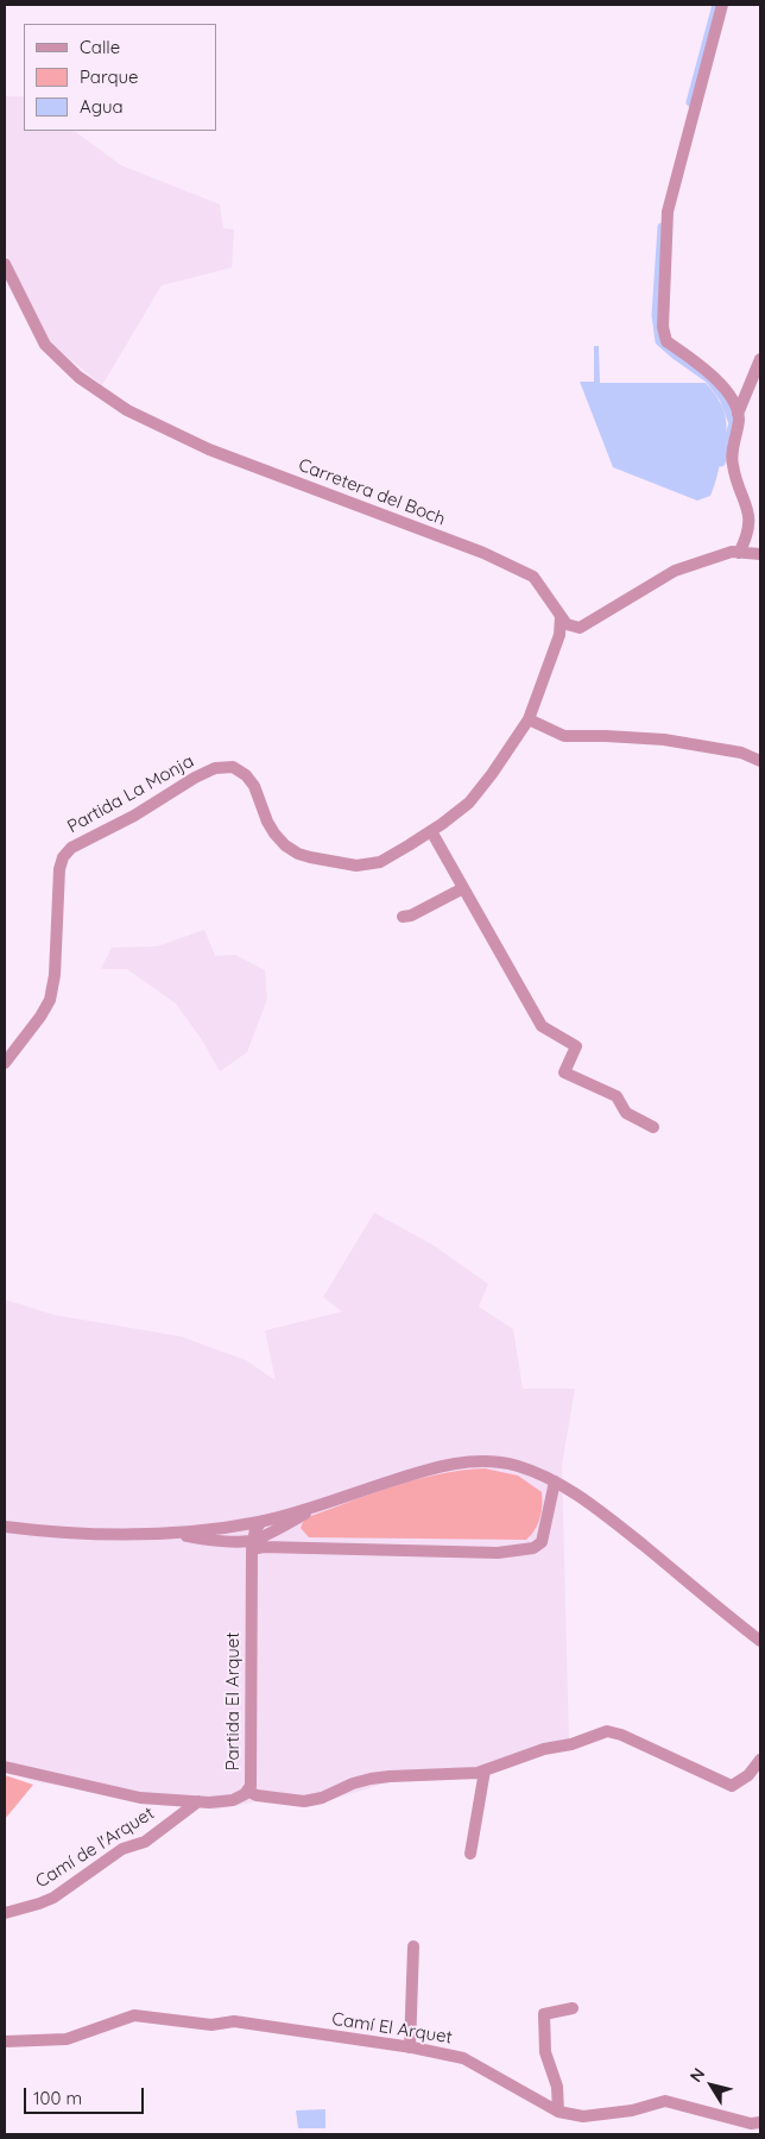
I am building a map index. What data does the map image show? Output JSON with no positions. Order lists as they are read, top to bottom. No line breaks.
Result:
{"streets":{"street":["Carretera del Boch","Partida La Monja","Partida El Arquet","Camí de l'Arquet","Camí El Arquet"]},"crossings":[["Partida El Arquet","Camí de l'Arquet"]],"legend":["Calle","Parque","Agua"],"scale_bar":"100 m","north":"top left"}
